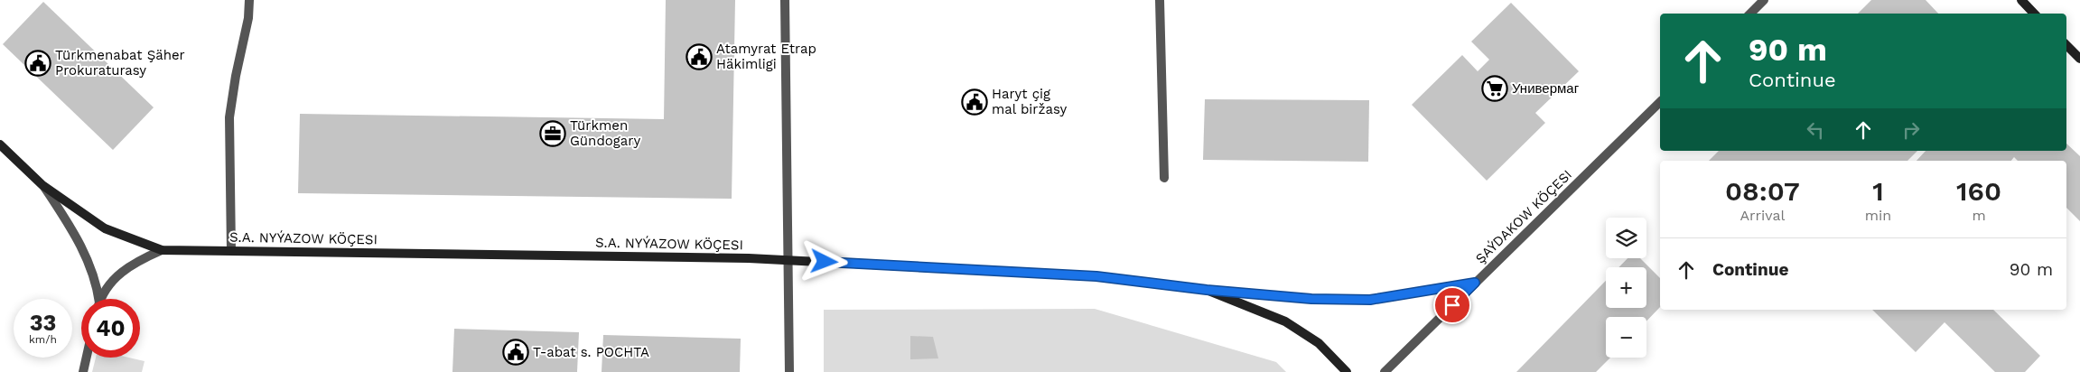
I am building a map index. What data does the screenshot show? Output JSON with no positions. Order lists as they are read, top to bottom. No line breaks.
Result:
{"streets":{"street":["ŞAÝDAKOW KÖÇESI","S.A. NYÝAZOW KÖÇESI"]},"places":{"public building":["Atamyrat Etrap Häkimligi","Türkmenabat Şäher Prokuraturasy","Haryt çig mal biržasy","T-abat s. POCHTA"],"supermarket":["Универмаг"],"office":["Türkmen Gündogary"]},"page":{"turn":["90 m","Continue"],"eta":["08:07","Arrival","1","min","160","m"],"map_buttons":["+","−"],"list":[{"name":"Continue","value":"90 m"}],"speed":"33 km/h","limit":"40"}}
